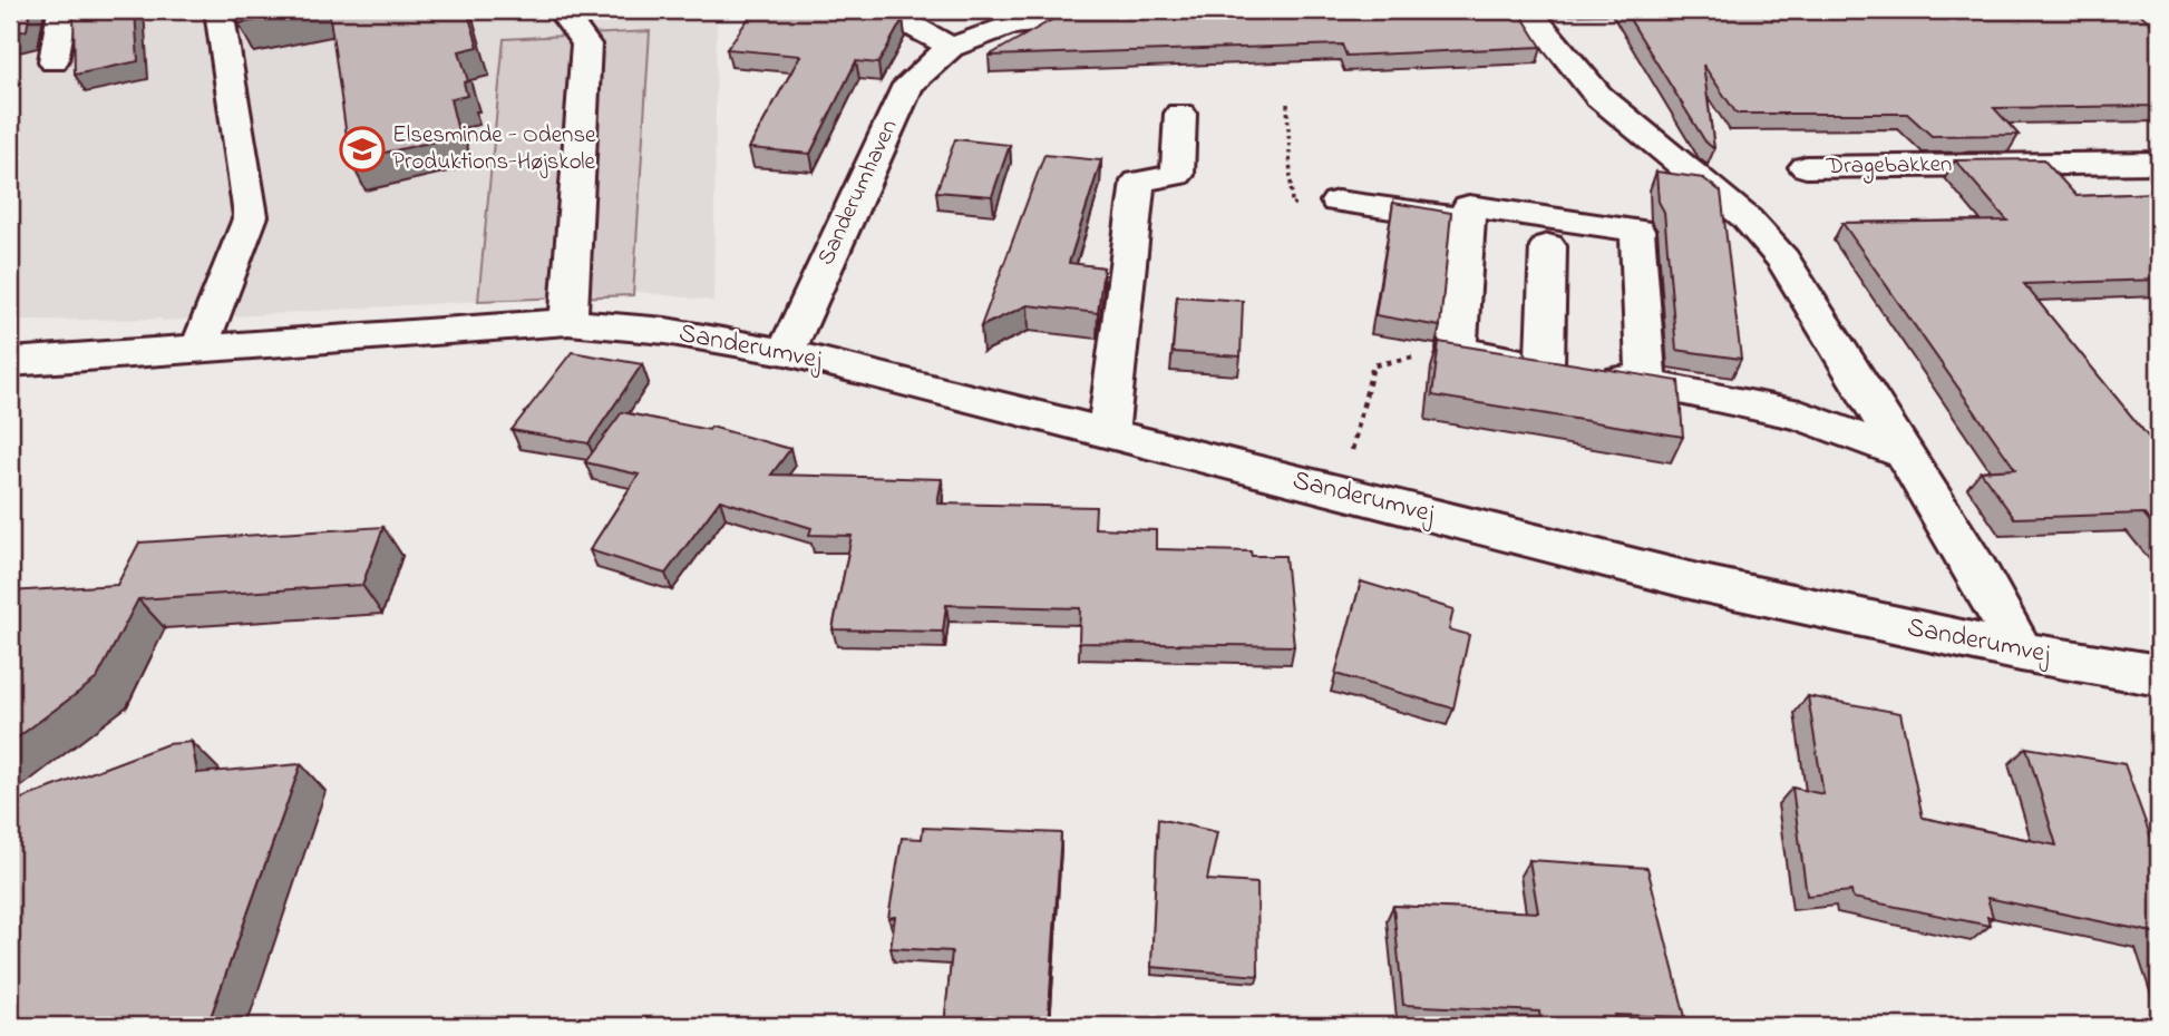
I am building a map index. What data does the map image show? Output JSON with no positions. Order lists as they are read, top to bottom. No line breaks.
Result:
{"streets":{"street":["Dragebakken","Sanderumhaven","Sanderumvej"]},"crossings":[["Sanderumhaven","Sanderumvej"]],"places":{"school or university":["Elsesminde - Odense Produktions-Højskole"]}}
